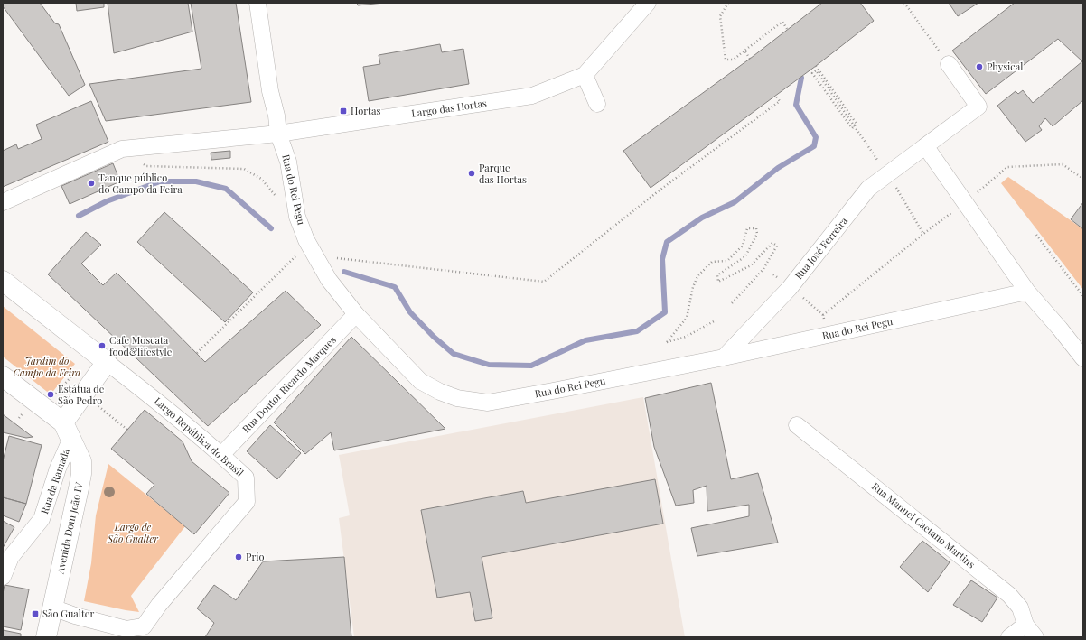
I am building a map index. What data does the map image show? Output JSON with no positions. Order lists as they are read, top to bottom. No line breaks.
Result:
{"streets":{"street":["Largo das Hortas","Rua do Rei Pegu","Rua José Ferreira","Rua Doutor Ricardo Marques","Largo República do Brasil","Rua da Ramada","Rua Manuel Caetano Martins","Avenida Dom João IV"]},"crossings":[["Largo das Hortas","Rua do Rei Pegu"],["Rua do Rei Pegu","Rua José Ferreira"],["Rua do Rei Pegu","Rua Doutor Ricardo Marques"],["Rua Doutor Ricardo Marques","Largo República do Brasil"],["Rua da Ramada","Avenida Dom João IV"]],"parks":["Jardim do Campo da Feira","Largo de São Gualter"],"places":{"other":["Physical","Parque das Hortas","Tanque público do Campo da Feira","Cafe Moscata food&lifestyle","Estátua de São Pedro","Prio"],"transit":["Hortas","São Gualter"]}}
